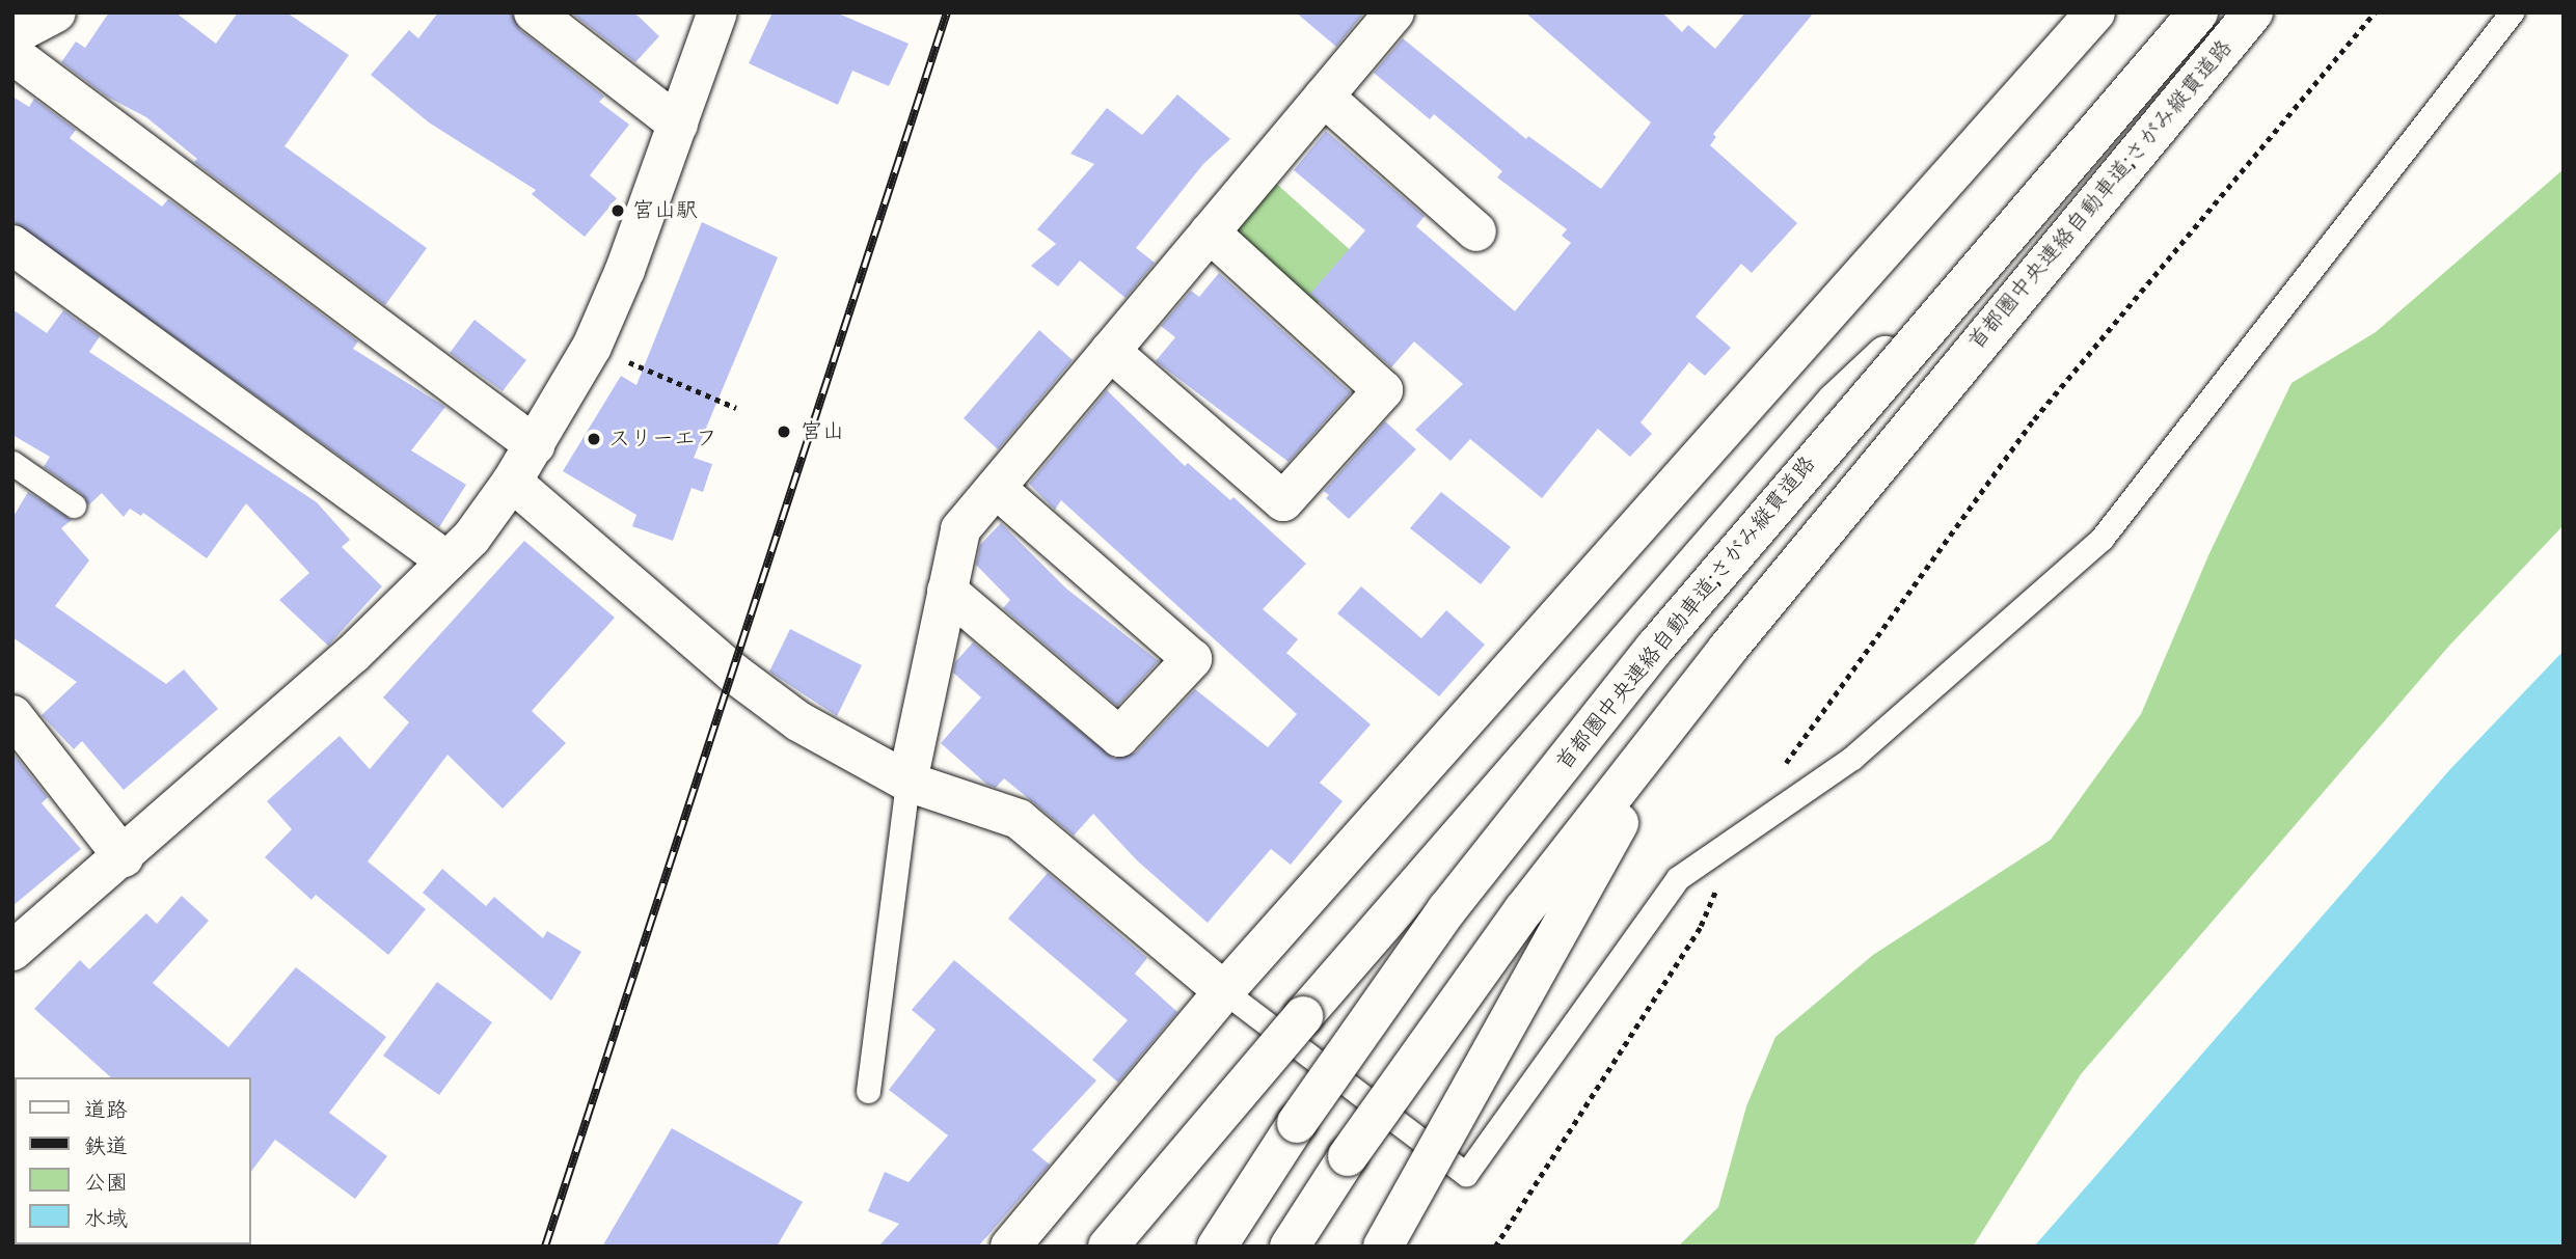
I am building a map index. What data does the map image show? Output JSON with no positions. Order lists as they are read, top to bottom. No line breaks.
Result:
{"streets":{"main road":["首都圏中央連絡自動車道;さがみ縦貫道路"]},"places":["宮山駅","宮山","スリーエフ"],"legend":["道路","鉄道","公園","水域"]}
